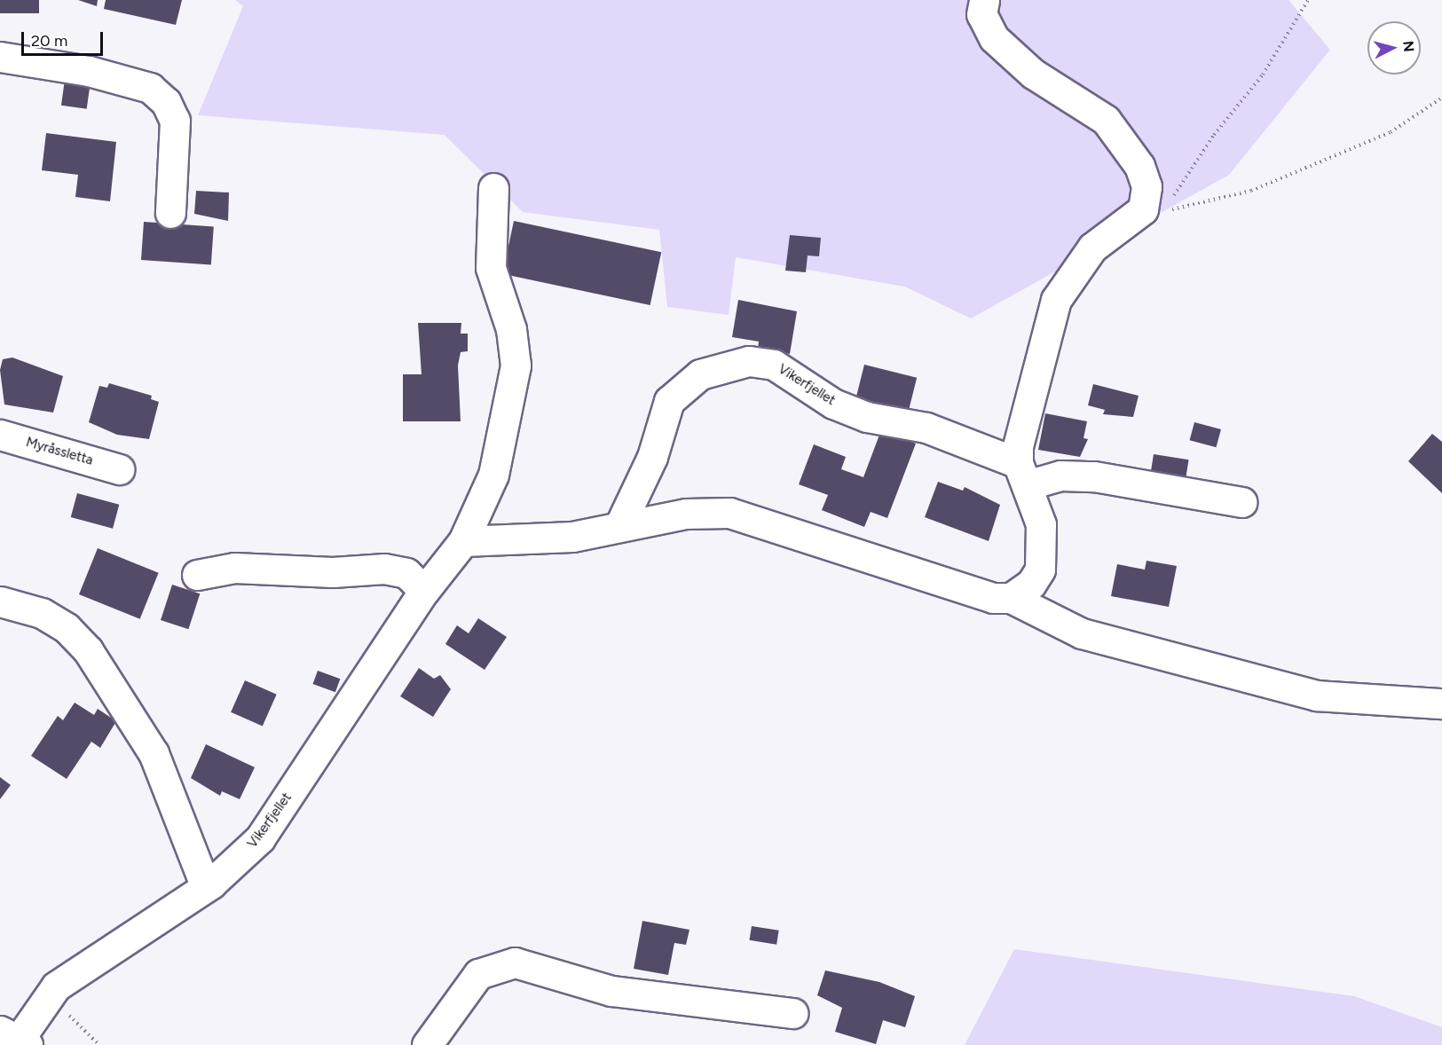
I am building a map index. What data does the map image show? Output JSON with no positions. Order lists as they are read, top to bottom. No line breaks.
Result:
{"streets":{"street":["Vikerfjellet","Myråssletta"]},"scale_bar":"20 m","north":"right"}
